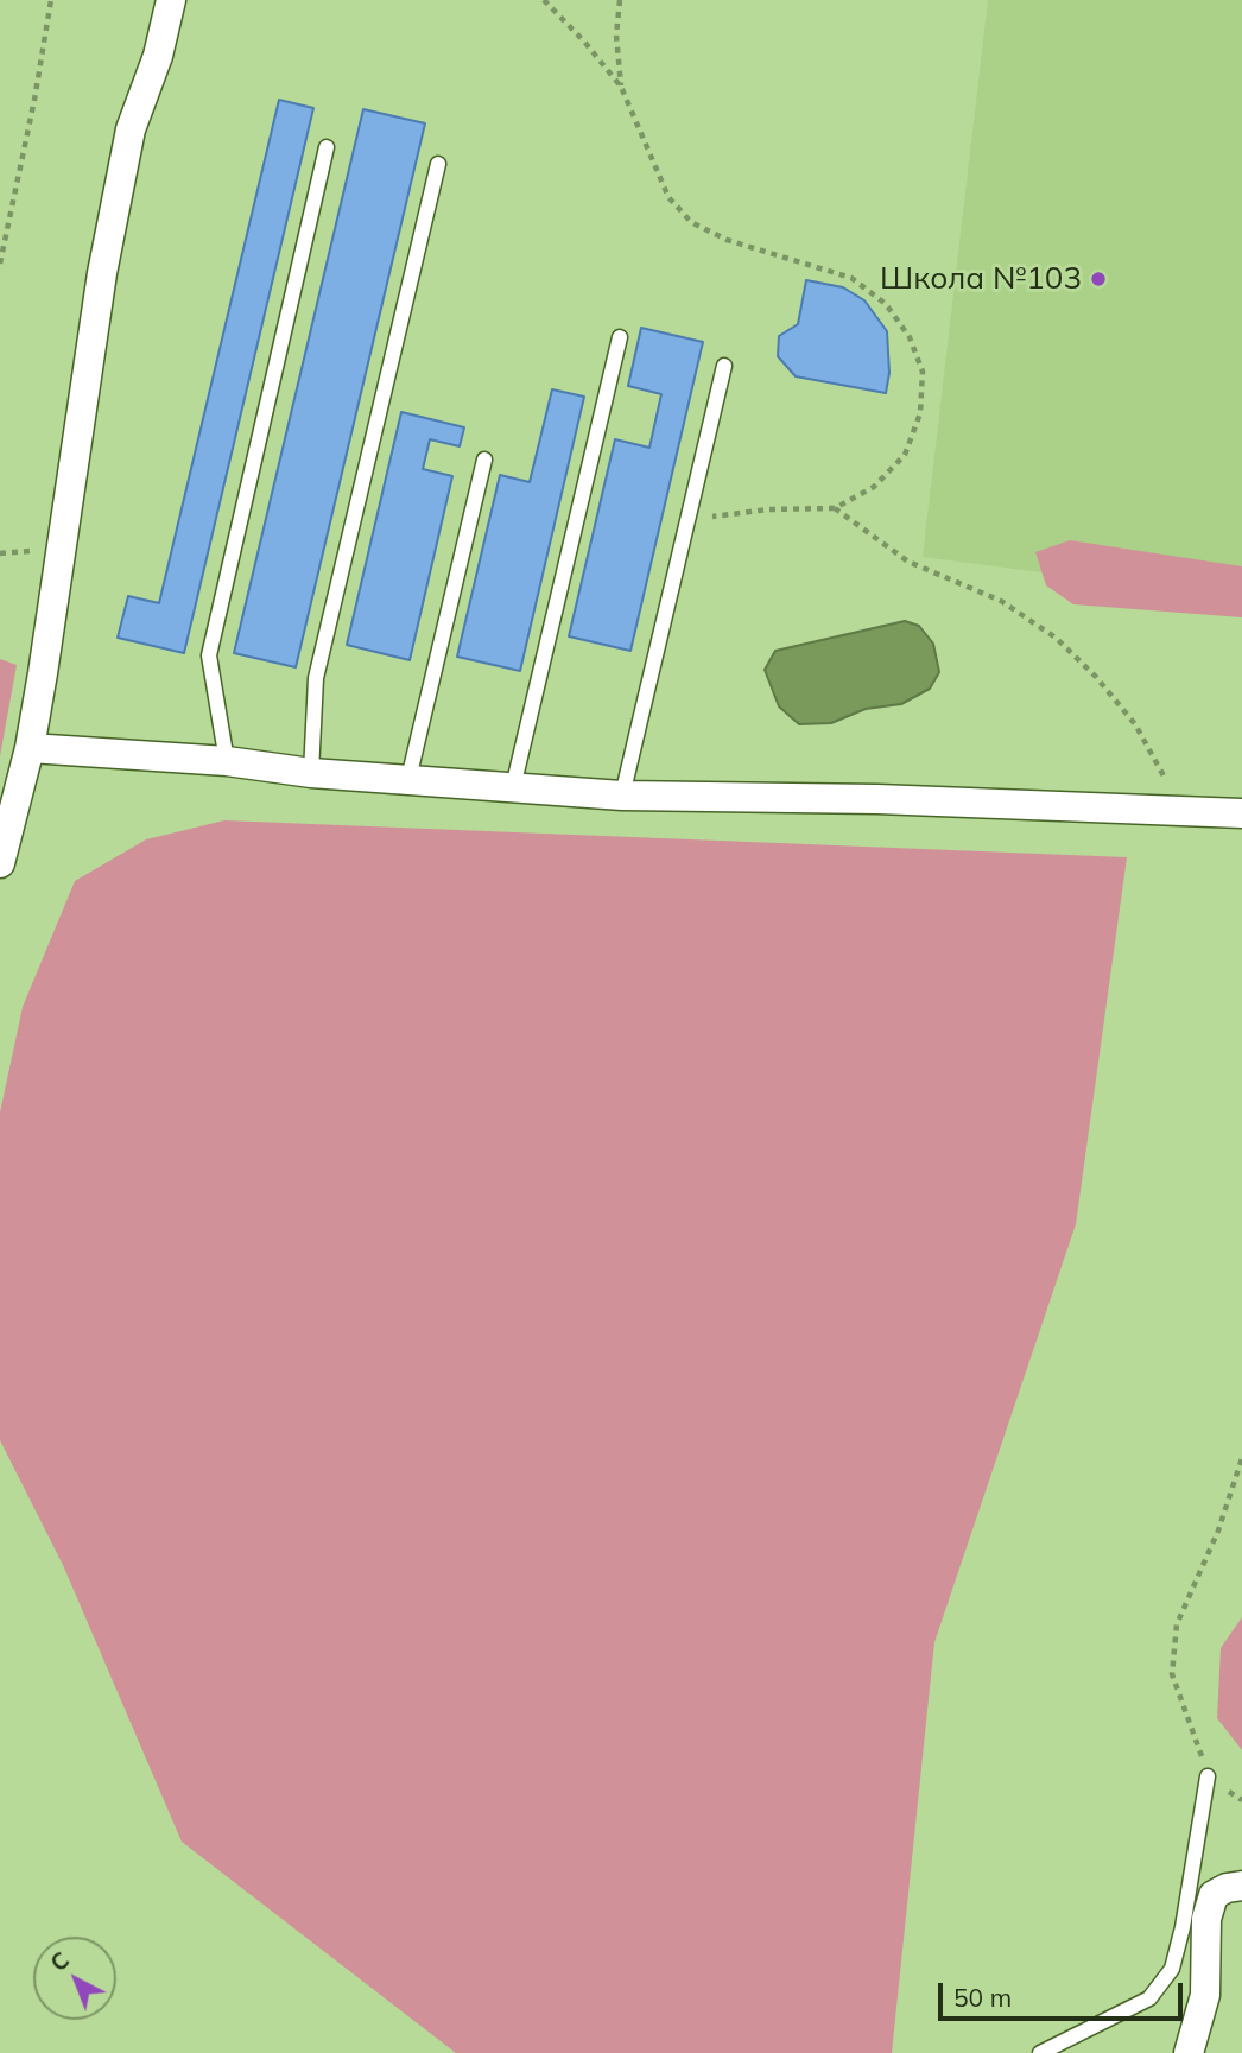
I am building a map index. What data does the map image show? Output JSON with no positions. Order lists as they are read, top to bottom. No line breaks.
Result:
{"places":["Школа №103"],"scale_bar":"50 m","north":"top left"}
